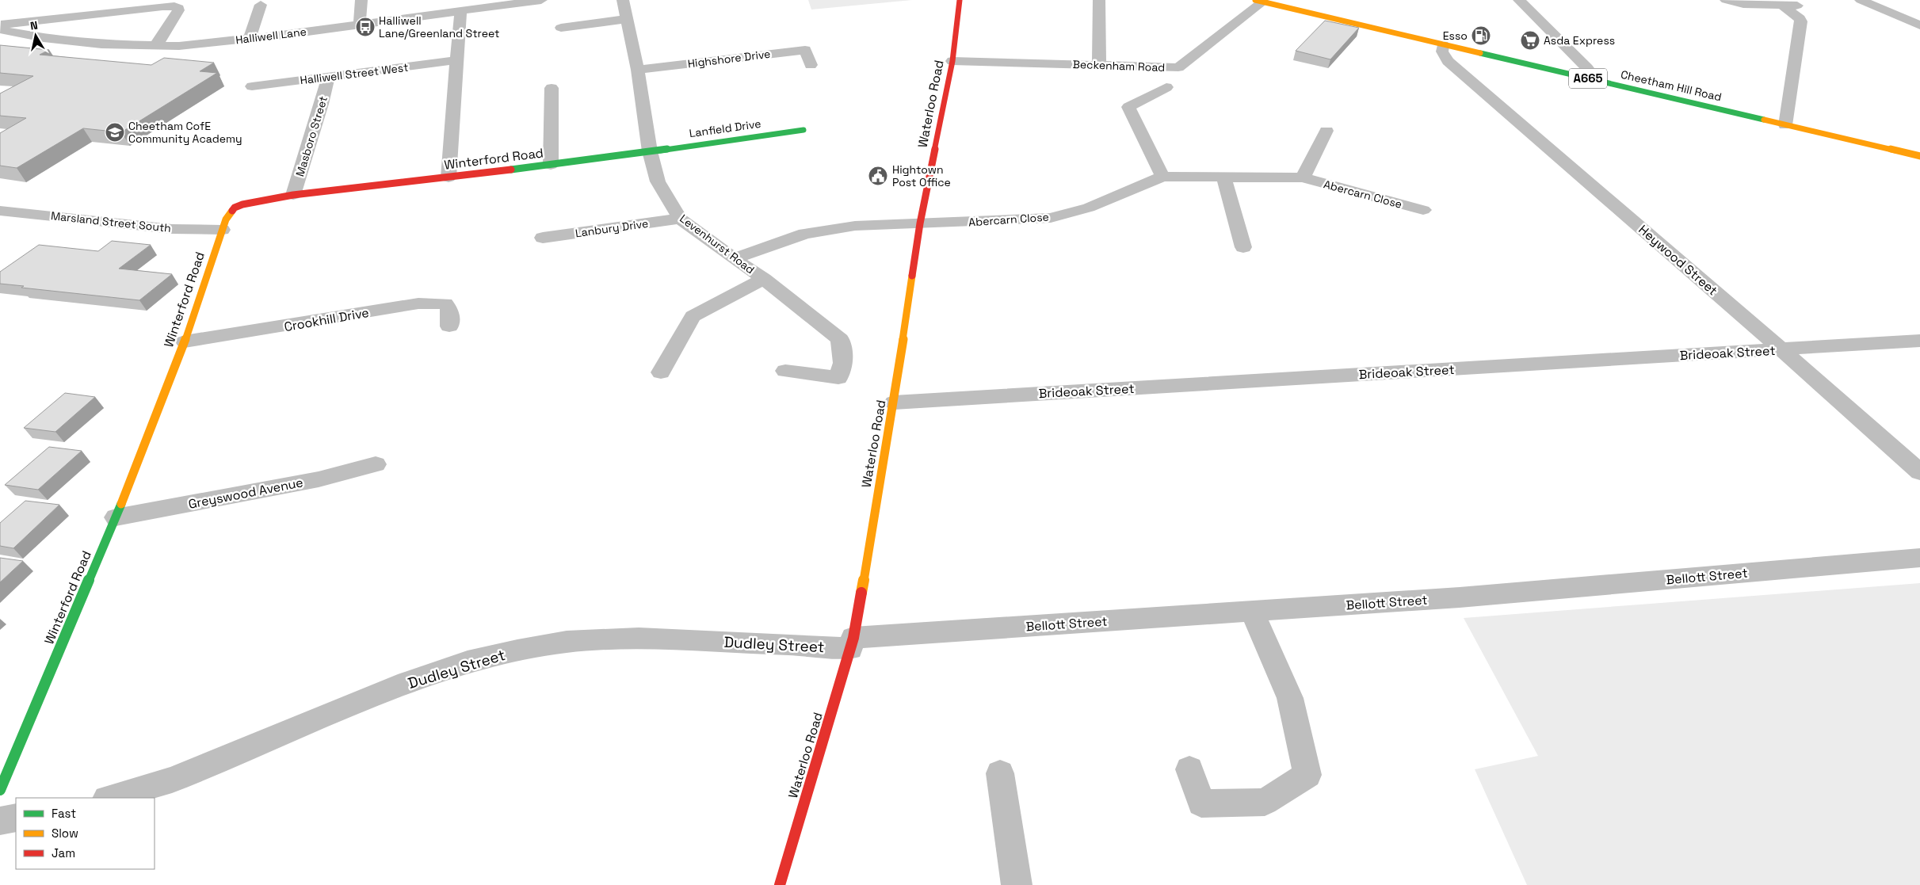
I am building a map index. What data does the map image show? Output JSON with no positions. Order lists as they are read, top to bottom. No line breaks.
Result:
{"streets":{"main road":["A665","Cheetham Hill Road","Waterloo Road","Lanfield Drive","Winterford Road"],"street":["Halliwell Lane","Highshore Drive","Beckenham Road","Halliwell Street West","Masboro Street","Abercarn Close","Marsland Street South","Lanbury Drive","Levenhurst Road","Heywood Street","Crookhill Drive","Brideoak Street","Greyswood Avenue","Bellott Street","Dudley Street"]},"crossings":[["Highshore Drive","Levenhurst Road"],["Beckenham Road","Cheetham Hill Road"],["Beckenham Road","Waterloo Road"],["Halliwell Street West","Masboro Street"],["Cheetham Hill Road","Heywood Street"],["Waterloo Road","Abercarn Close"],["Waterloo Road","Brideoak Street"],["Waterloo Road","Bellott Street"],["Waterloo Road","Dudley Street"],["Lanfield Drive","Winterford Road"],["Lanfield Drive","Levenhurst Road"],["Masboro Street","Winterford Road"],["Winterford Road","Marsland Street South"],["Winterford Road","Levenhurst Road"],["Winterford Road","Crookhill Drive"],["Winterford Road","Greyswood Avenue"],["Abercarn Close","Levenhurst Road"],["Lanbury Drive","Levenhurst Road"],["Heywood Street","Brideoak Street"],["Bellott Street","Dudley Street"]],"places":{"bus stop":["Halliwell Lane/Greenland Street"],"fuel station":["Esso"],"supermarket":["Asda Express"],"school or university":["Cheetham CofE Community Academy"],"public building":["Hightown Post Office"]},"legend":["Fast","Slow","Jam"],"north":"top"}
